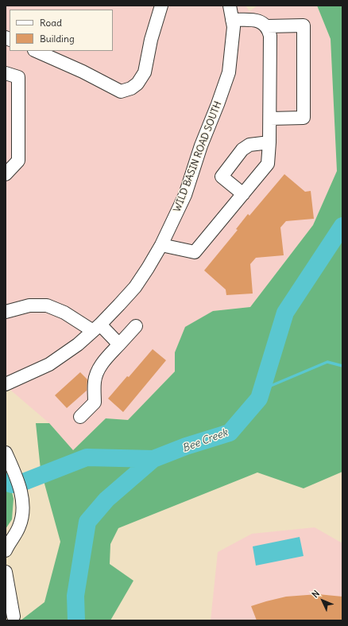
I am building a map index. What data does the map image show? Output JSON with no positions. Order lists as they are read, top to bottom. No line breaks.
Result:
{"streets":{"street":["WILD BASIN ROAD SOUTH"]},"water":["Bee Creek"],"legend":["Road","Building"],"north":"top left"}
